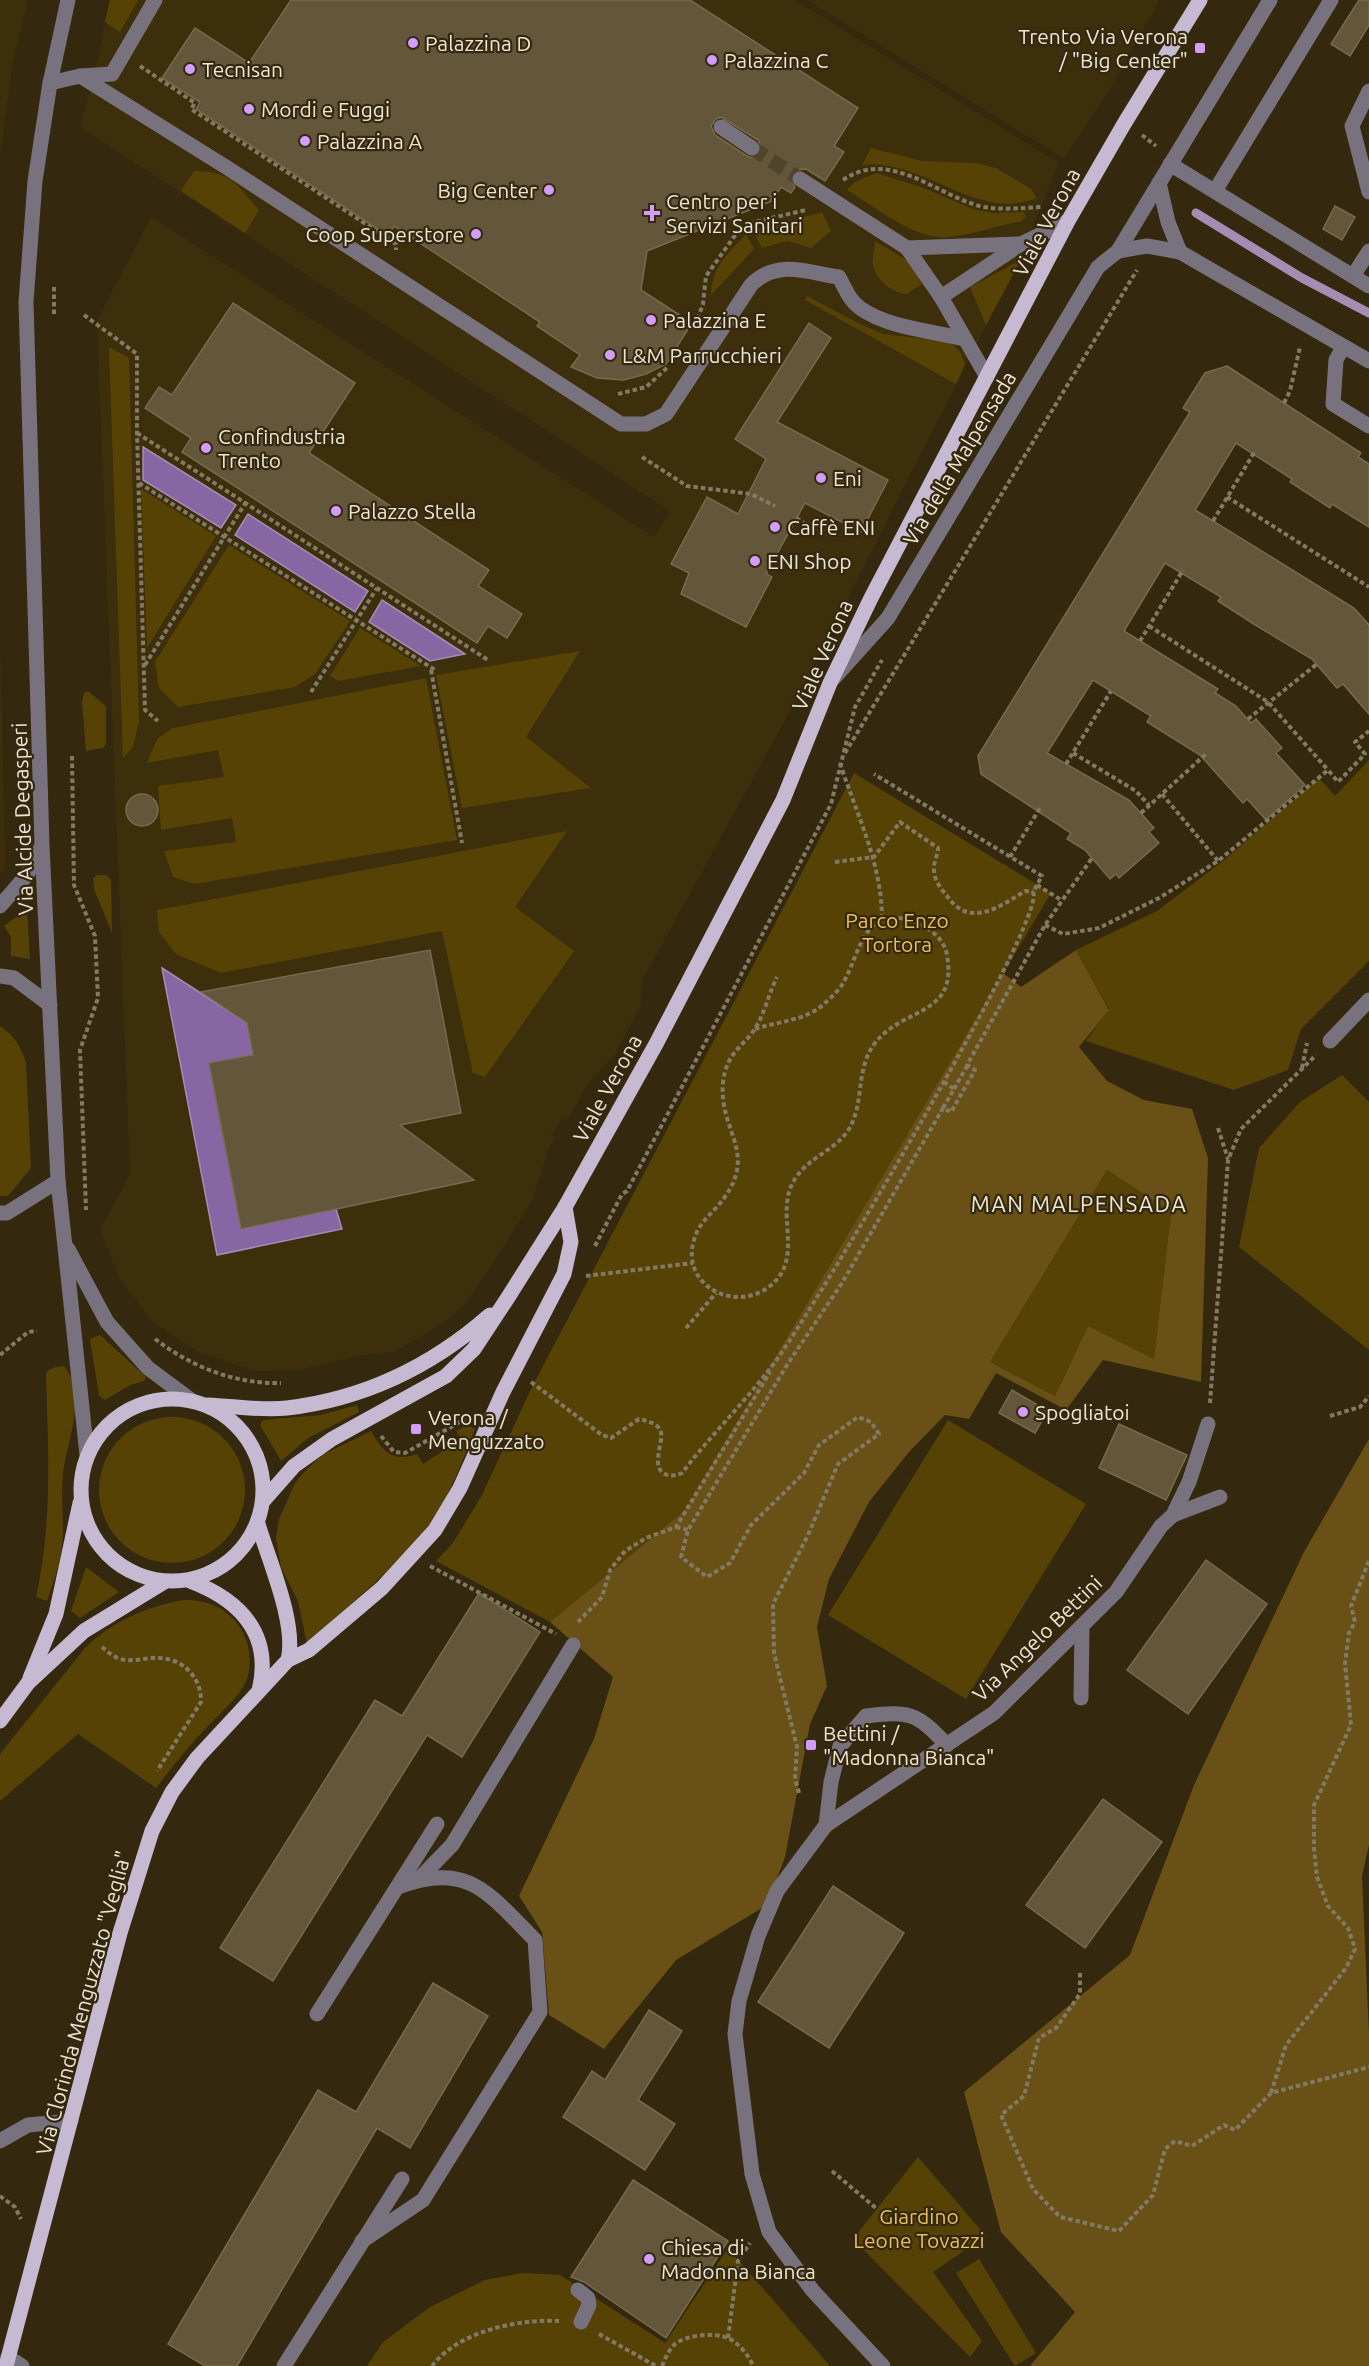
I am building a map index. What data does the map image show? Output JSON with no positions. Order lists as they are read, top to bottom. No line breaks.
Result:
{"streets":{"main road":["Viale Verona","Via Clorinda Menguzzato \"Veglia\""],"street":["Via della Malpensada","Via Alcide Degasperi","Via Angelo Bettini"]},"crossings":[["Viale Verona","Via della Malpensada"],["Viale Verona","Via Alcide Degasperi"],["Viale Verona","Via Clorinda Menguzzato \"Veglia\""]],"districts":["MAN MALPENSADA"],"parks":["Parco Enzo Tortora","Giardino Leone Tovazzi"],"places":{"other":["Palazzina D","Palazzina C","Tecnisan","Mordi e Fuggi","Palazzina A","Big Center","Coop Superstore","Palazzina E","L&M Parrucchieri","Confindustria Trento","Eni","Palazzo Stella","Caffè ENI","ENI Shop","Spogliatoi","Chiesa di Madonna Bianca"],"transit":["Trento Via Verona / \"Big Center\"","Verona / Menguzzato","Bettini / \"Madonna Bianca\""],"health":["Centro per i Servizi Sanitari"]}}
